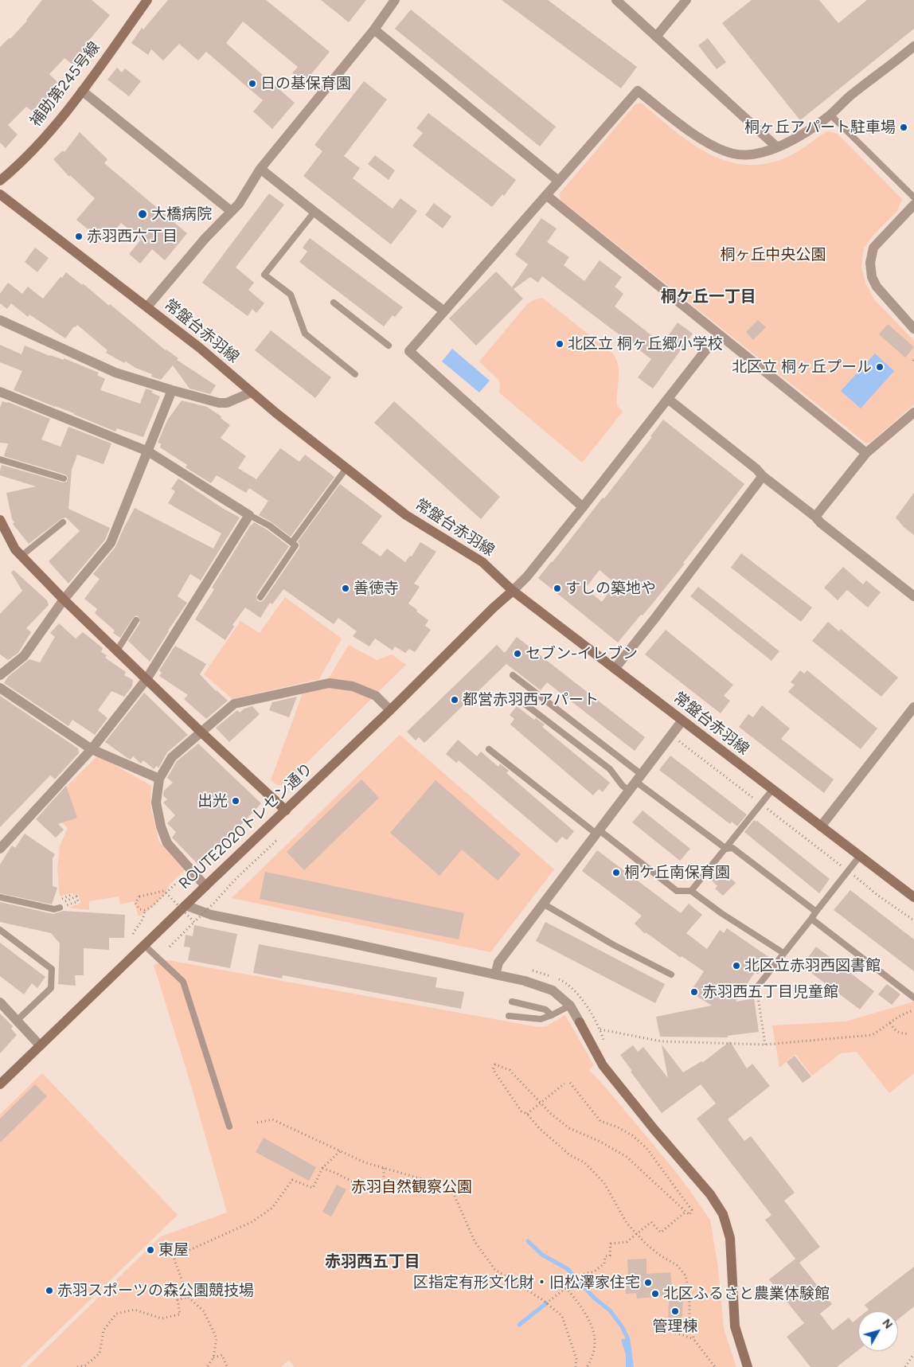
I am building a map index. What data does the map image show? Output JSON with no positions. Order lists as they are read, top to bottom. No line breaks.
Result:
{"streets":{"main road":["補助第245号線","常盤台赤羽線","ROUTE2020トレセン通り"]},"crossings":[["常盤台赤羽線","ROUTE2020トレセン通り"]],"districts":["桐ケ丘一丁目","赤羽西五丁目"],"parks":["桐ヶ丘中央公園","赤羽自然観察公園"],"places":["日の基保育園","桐ヶ丘アパート駐車場","大橋病院","赤羽西六丁目","北区立 桐ヶ丘郷小学校","北区立 桐ヶ丘プール","善徳寺","すしの築地や","セブン-イレブン","都営赤羽西アパート","出光","桐ケ丘南保育園","北区立赤羽西図書館","赤羽西五丁目児童館","東屋","区指定有形文化財・旧松澤家住宅","赤羽スポーツの森公園競技場","北区ふるさと農業体験館","管理棟"],"north":"top right"}
